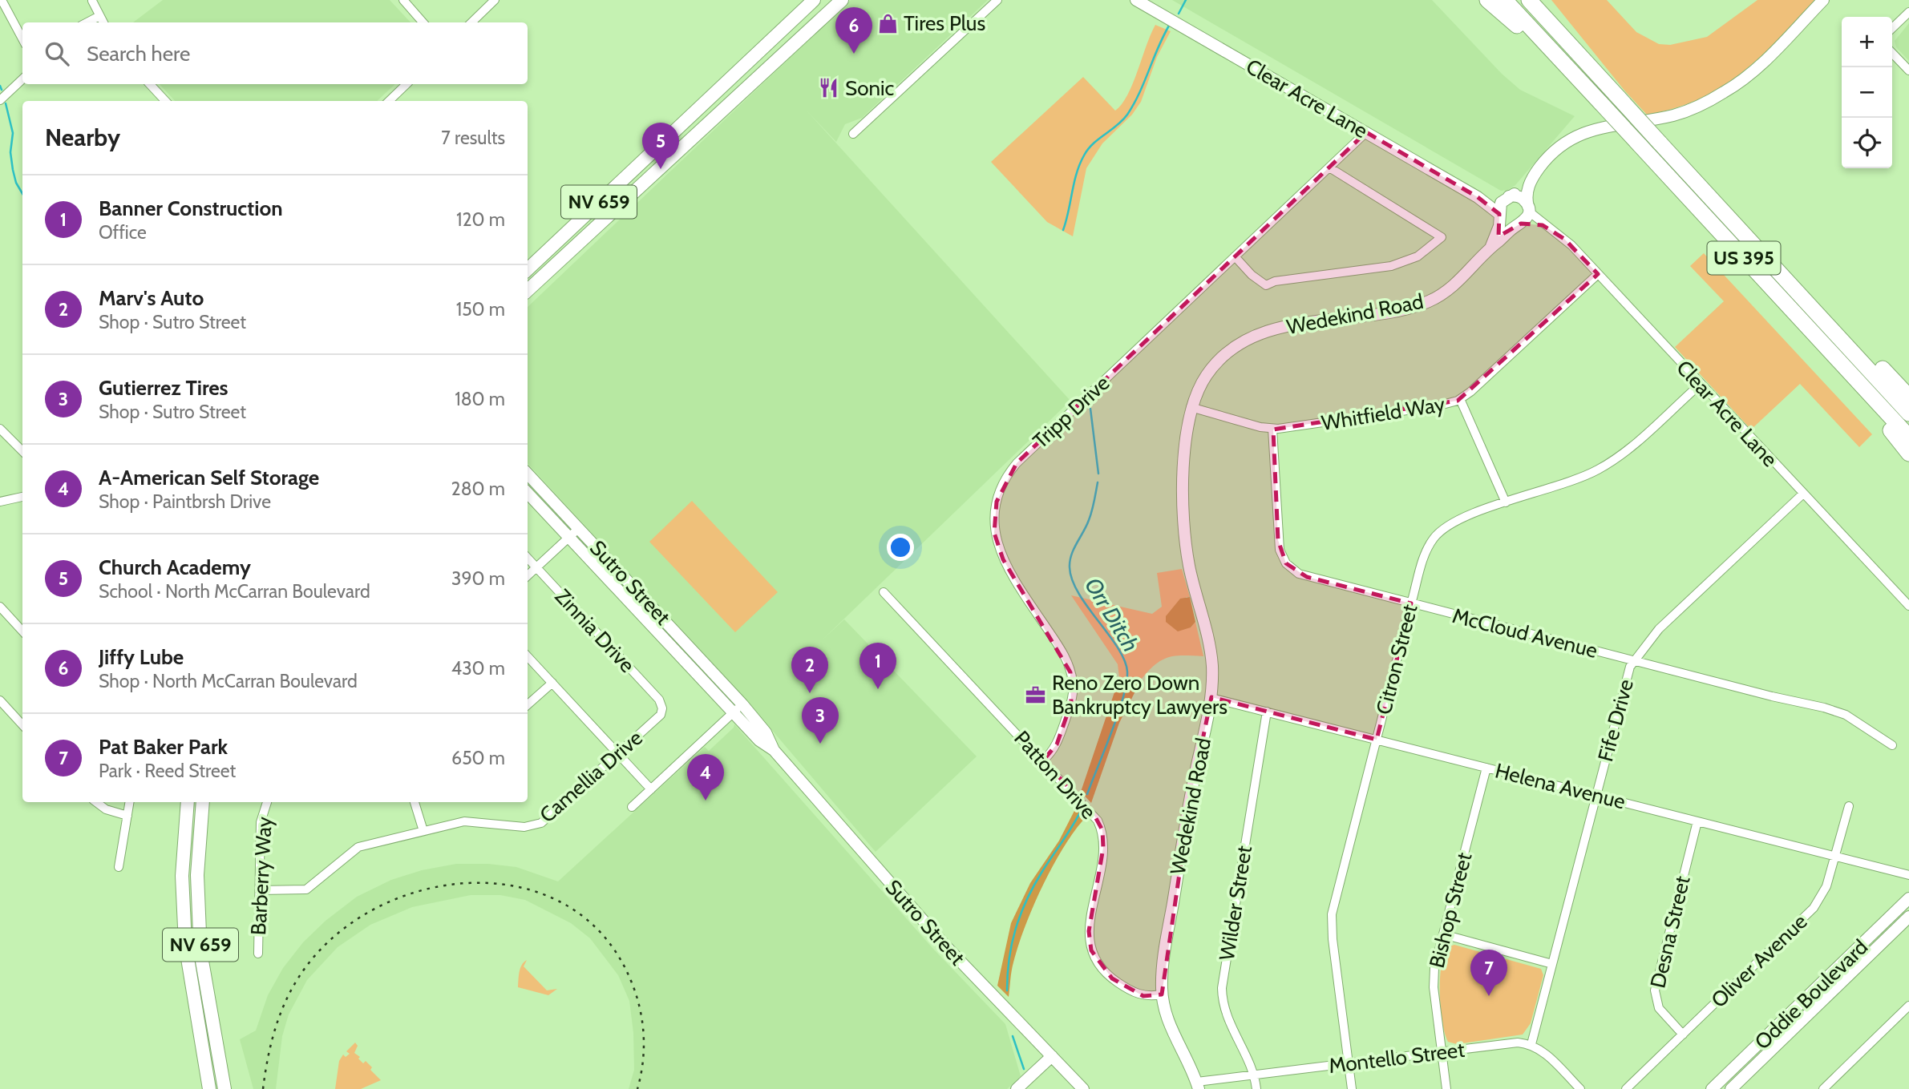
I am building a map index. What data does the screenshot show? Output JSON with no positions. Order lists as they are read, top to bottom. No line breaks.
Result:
{"streets":{"highway":["US 395"],"main road":["NV 659"],"street":["Clear Acre Lane","Wedekind Road","Tripp Drive","Whitfield Way","Sutro Street","Zinnia Drive","McCloud Avenue","Citron Street","Fife Drive","Patton Drive","Camellia Drive","Helena Avenue","Barberry Way","Wilder Street","Bishop Street","Desna Street","Oliver Avenue","Oddie Boulevard","Montello Street"]},"crossings":[["Clear Acre Lane","Wedekind Road"],["Clear Acre Lane","Tripp Drive"],["Clear Acre Lane","Whitfield Way"],["Clear Acre Lane","Citron Street"],["Clear Acre Lane","Fife Drive"],["Wedekind Road","Whitfield Way"],["Wedekind Road","Patton Drive"],["Wedekind Road","Helena Avenue"],["Wedekind Road","Montello Street"],["Tripp Drive","Patton Drive"],["Whitfield Way","McCloud Avenue"],["Zinnia Drive","Camellia Drive"],["McCloud Avenue","Citron Street"],["McCloud Avenue","Fife Drive"],["Citron Street","Helena Avenue"],["Citron Street","Montello Street"],["Fife Drive","Helena Avenue"],["Fife Drive","Montello Street"],["Camellia Drive","Barberry Way"],["Helena Avenue","Wilder Street"],["Helena Avenue","Bishop Street"],["Helena Avenue","Desna Street"],["Helena Avenue","Oliver Avenue"],["Wilder Street","Montello Street"],["Bishop Street","Montello Street"],["Desna Street","Oliver Avenue"]],"water":["Orr Ditch"],"places":{"shop":["Tires Plus"],"restaurant":["Sonic"],"office":["Reno Zero Down Bankruptcy Lawyers"]},"page":{"pins":["6","5","1","2","3","4","7"],"map_buttons":["+","−"],"search":"Search here","heading":["Nearby","7 results"],"list":[{"mark":"1","name":"Banner Construction","note":"Office","value":"120 m"},{"mark":"2","name":"Marv's Auto","note":"Shop · Sutro Street","value":"150 m"},{"mark":"3","name":"Gutierrez Tires","note":"Shop · Sutro Street","value":"180 m"},{"mark":"4","name":"A-American Self Storage","note":"Shop · Paintbrsh Drive","value":"280 m"},{"mark":"5","name":"Church Academy","note":"School · North McCarran Boulevard","value":"390 m"},{"mark":"6","name":"Jiffy Lube","note":"Shop · North McCarran Boulevard","value":"430 m"},{"mark":"7","name":"Pat Baker Park","note":"Park · Reed Street","value":"650 m"}]}}
